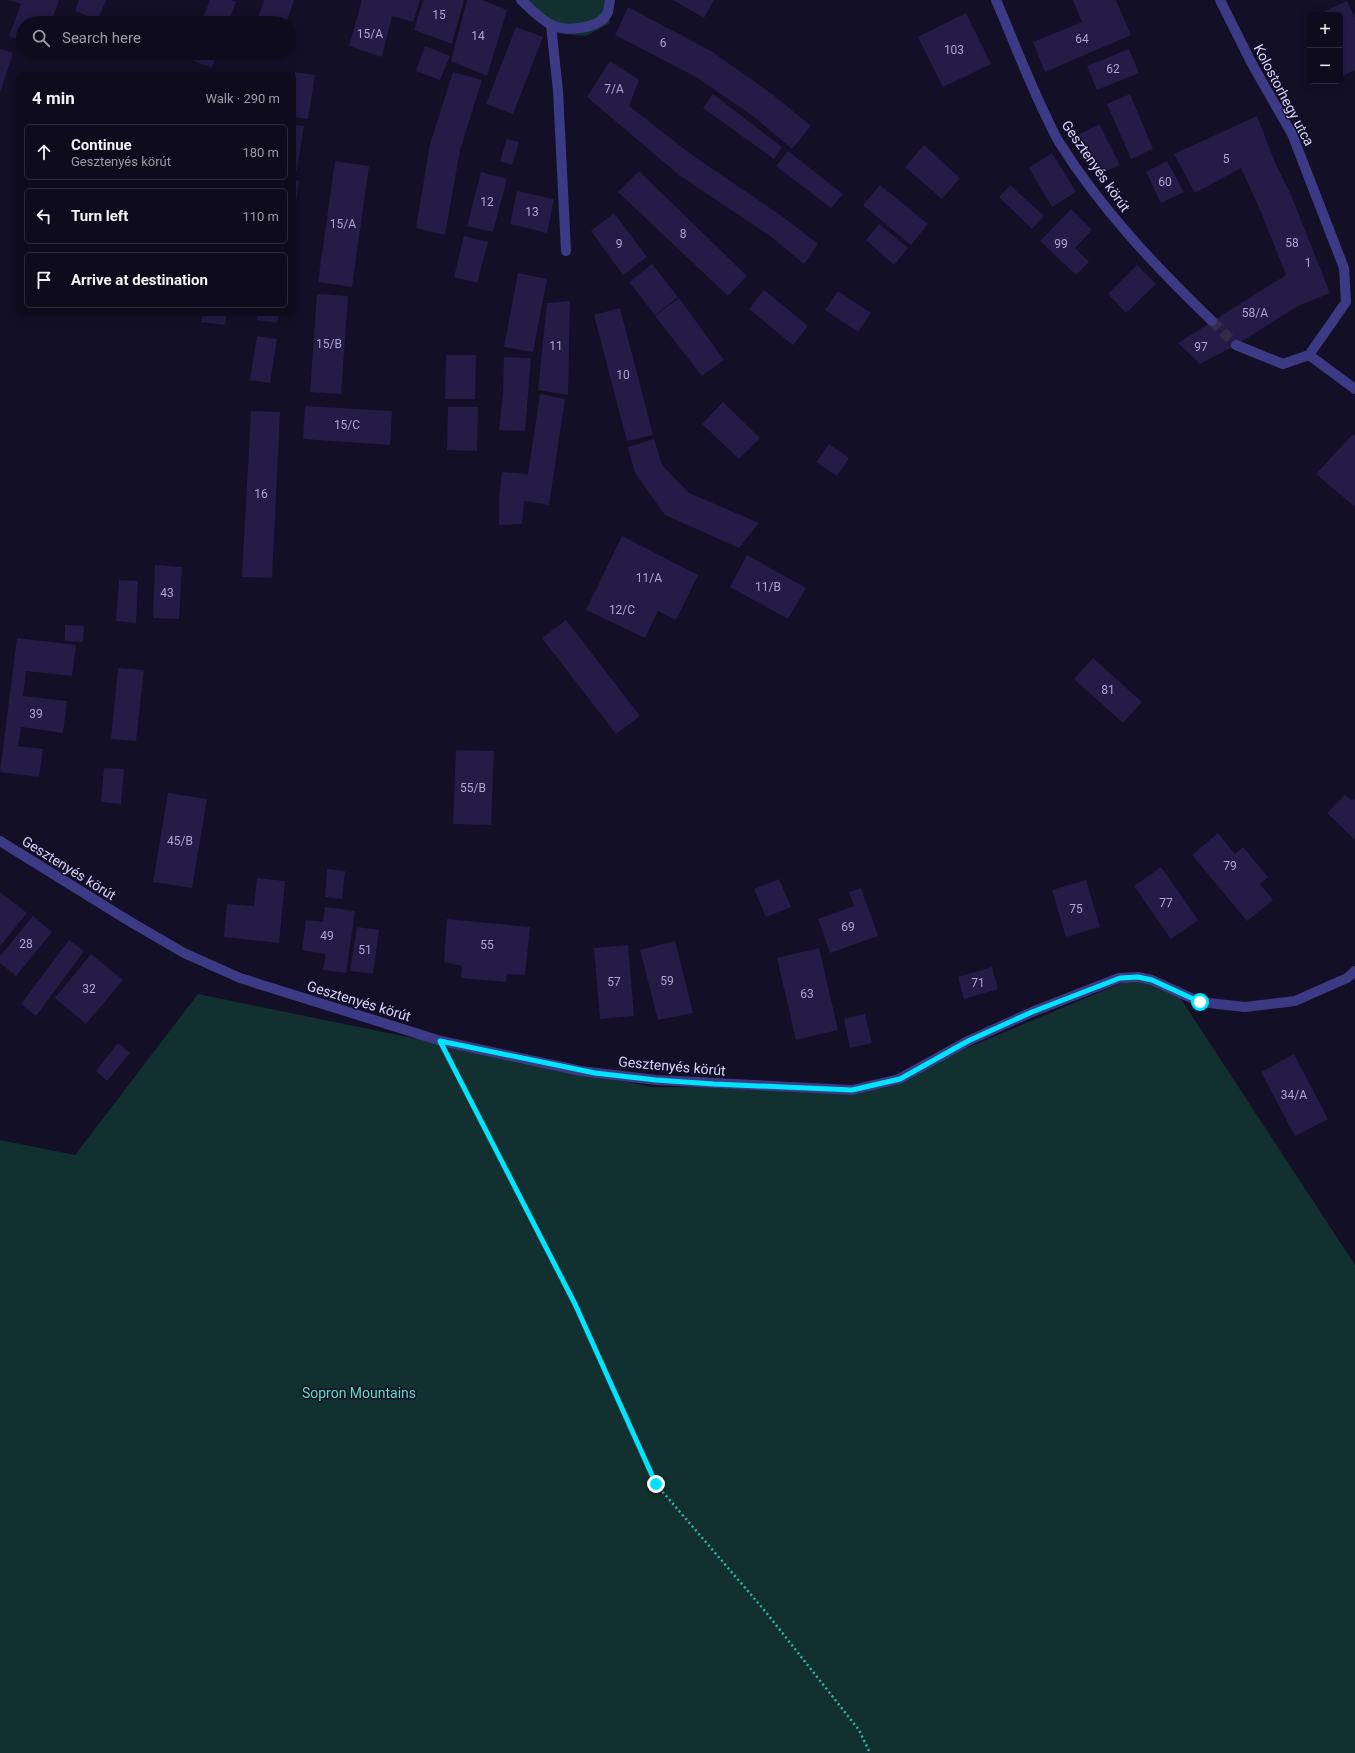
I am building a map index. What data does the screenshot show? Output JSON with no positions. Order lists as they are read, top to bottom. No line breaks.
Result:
{"streets":{"street":["Kolostorhegy utca","Gesztenyés körút"]},"parks":["Sopron Mountains"],"house_numbers":["15","15/A","14","64","6","103","62","7/A","5","60","12","13","15/A","8","58","9","99","1","58/A","15/B","11","97","10","15/C","16","11/A","11/B","43","12/C","81","39","55/B","45/B","79","77","75","69","49","28","55","51","59","57","71","32","63","34/A"],"page":{"map_buttons":["+","−"],"search":"Search here","heading":["4 min","Walk · 290 m"],"list":[["Continue","Gesztenyés körút","180 m"],["Turn left","110 m"],"Arrive at destination"]}}
